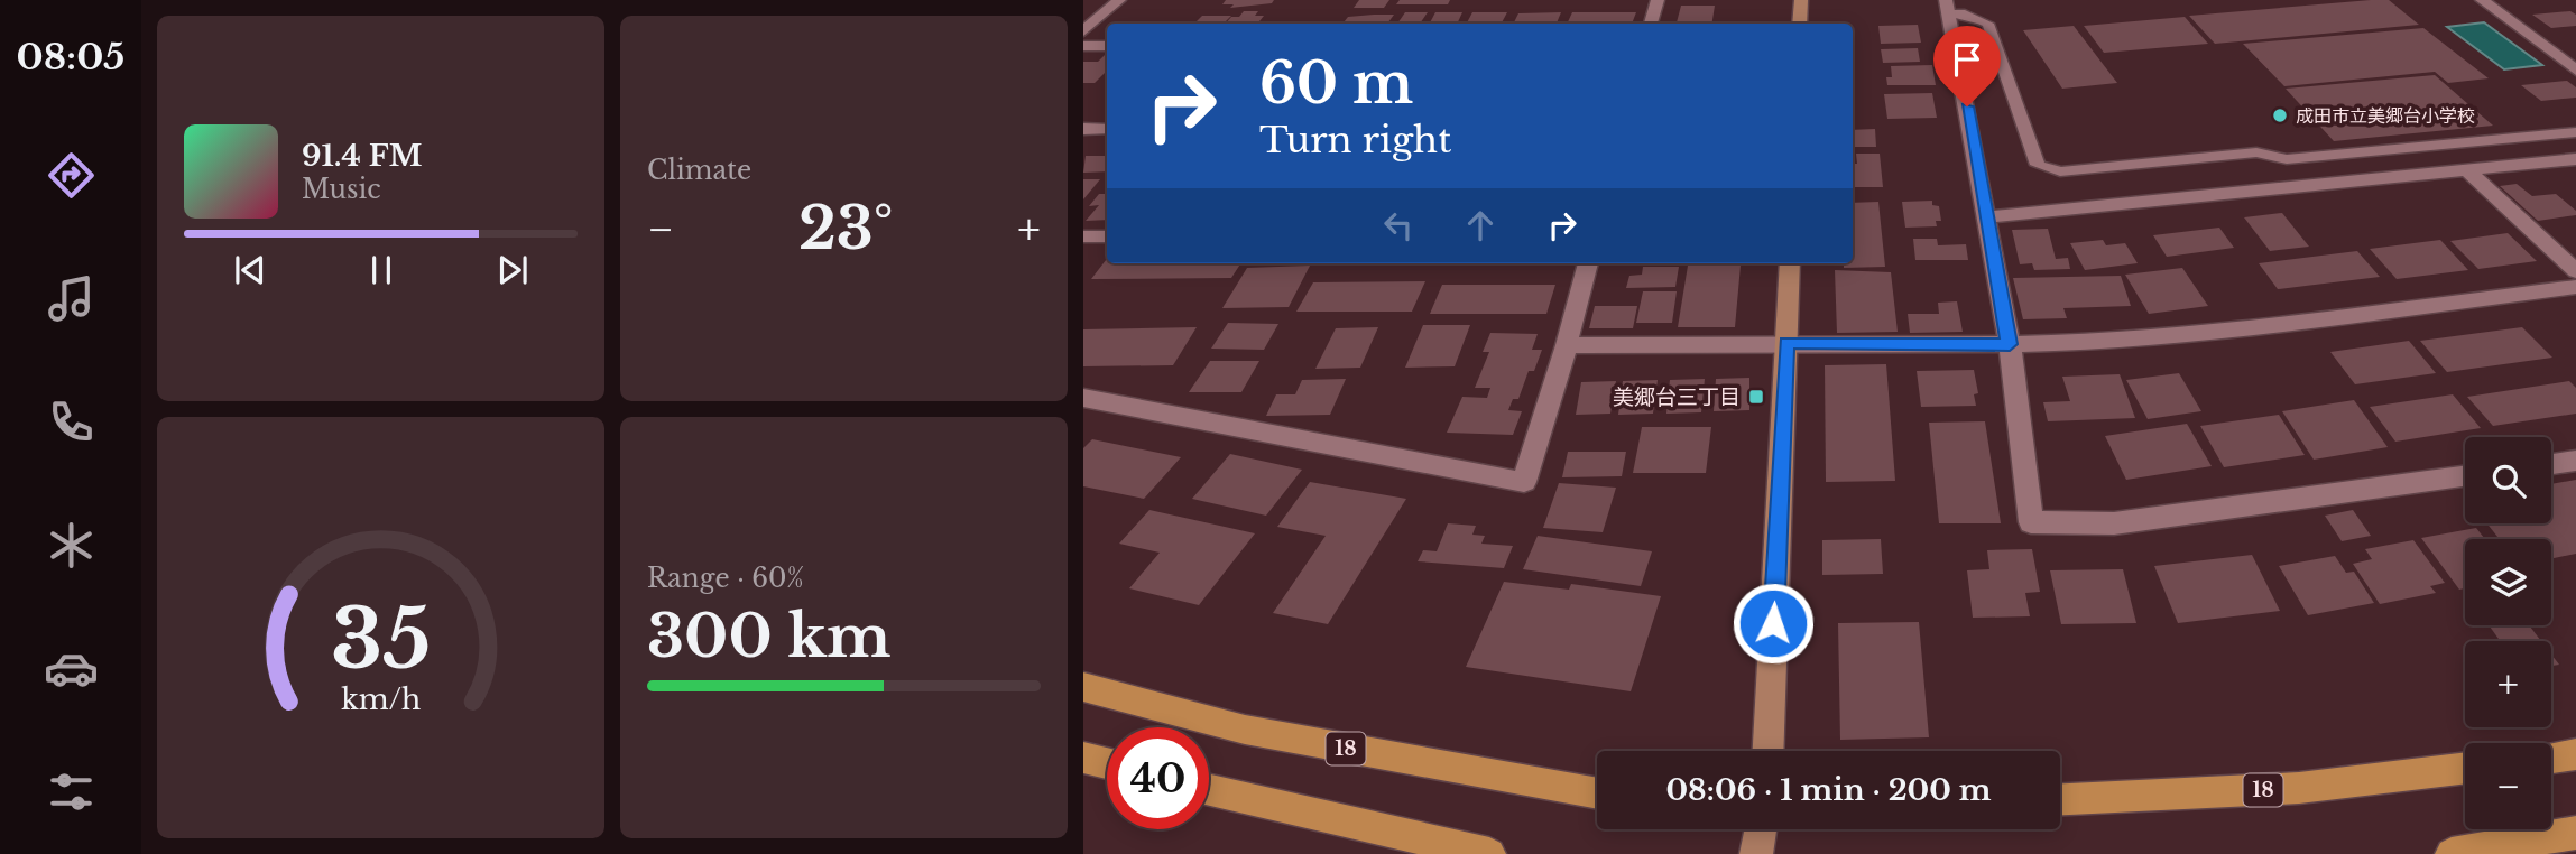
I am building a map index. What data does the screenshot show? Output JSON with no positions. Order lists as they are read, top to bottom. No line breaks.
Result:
{"streets":{"main road":["18"]},"places":{"other":["成田市立美郷台小学校"],"transit":["美郷台三丁目"]},"page":{"tabs":"08:05","tile":["Climate",["Range · 60%","300 km"]],"turn":["60 m","Turn right"],"song":["91.4 FM","Music"],"heat":["−","23°","+"],"map_buttons":["+","−"],"limit":"40","trip":"08:06 · 1 min · 200 m","gauge":["35","km/h"]}}
